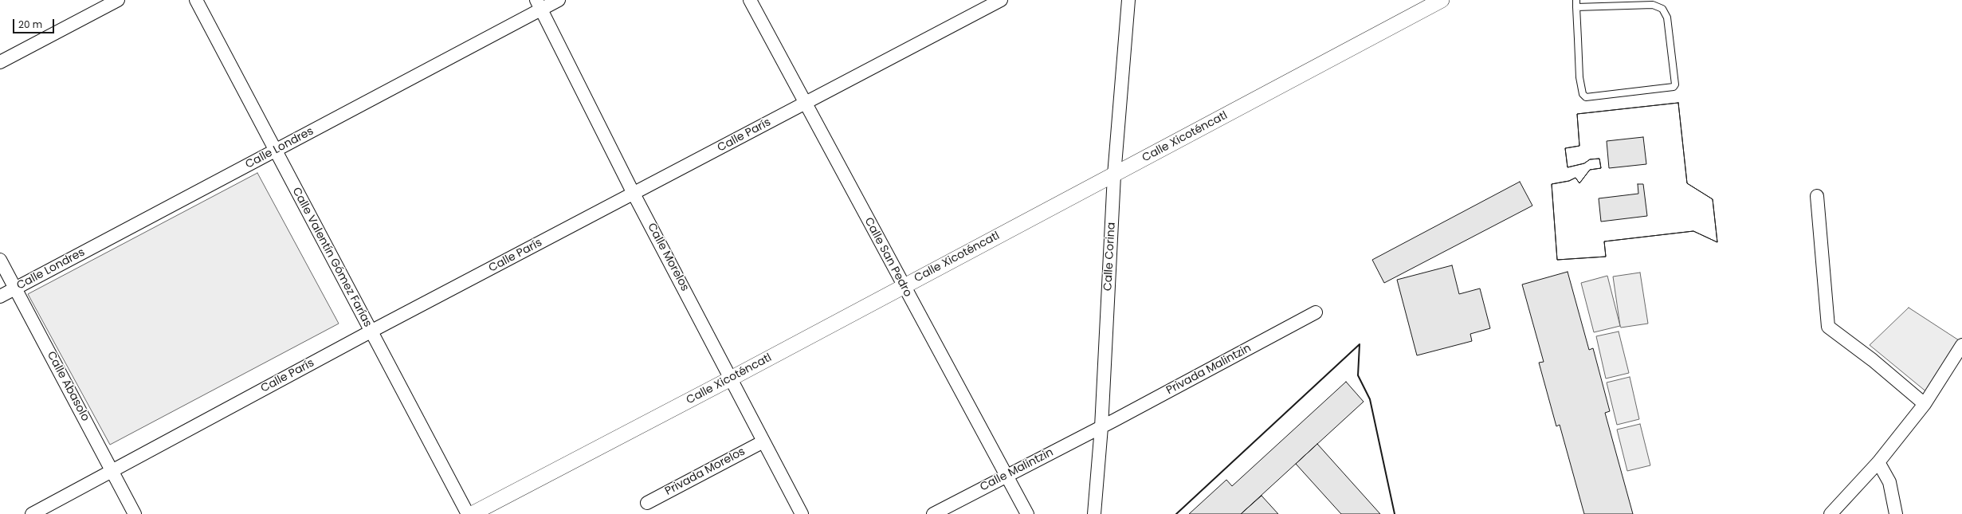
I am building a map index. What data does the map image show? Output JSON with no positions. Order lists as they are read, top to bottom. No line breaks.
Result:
{"streets":{"street":["Calle París","Calle Xicoténcatl","Calle Londres","Calle Corina","Calle Valentín Gómez Farías","Calle Morelos","Calle San Pedro","Privada Malintzin","Calle Abasolo","Calle Malintzin","Privada Morelos"]},"crossings":[["Calle París","Calle Valentín Gómez Farías"],["Calle París","Calle Morelos"],["Calle París","Calle San Pedro"],["Calle París","Calle Abasolo"],["Calle Xicoténcatl","Calle Corina"],["Calle Xicoténcatl","Calle Morelos"],["Calle Xicoténcatl","Calle San Pedro"],["Calle Londres","Calle Valentín Gómez Farías"],["Calle Londres","Calle Morelos"],["Calle Londres","Calle Abasolo"],["Calle Corina","Privada Malintzin"],["Calle Corina","Calle Malintzin"],["Calle Morelos","Privada Morelos"],["Calle San Pedro","Calle Malintzin"],["Privada Malintzin","Calle Malintzin"]],"scale_bar":"20 m"}
